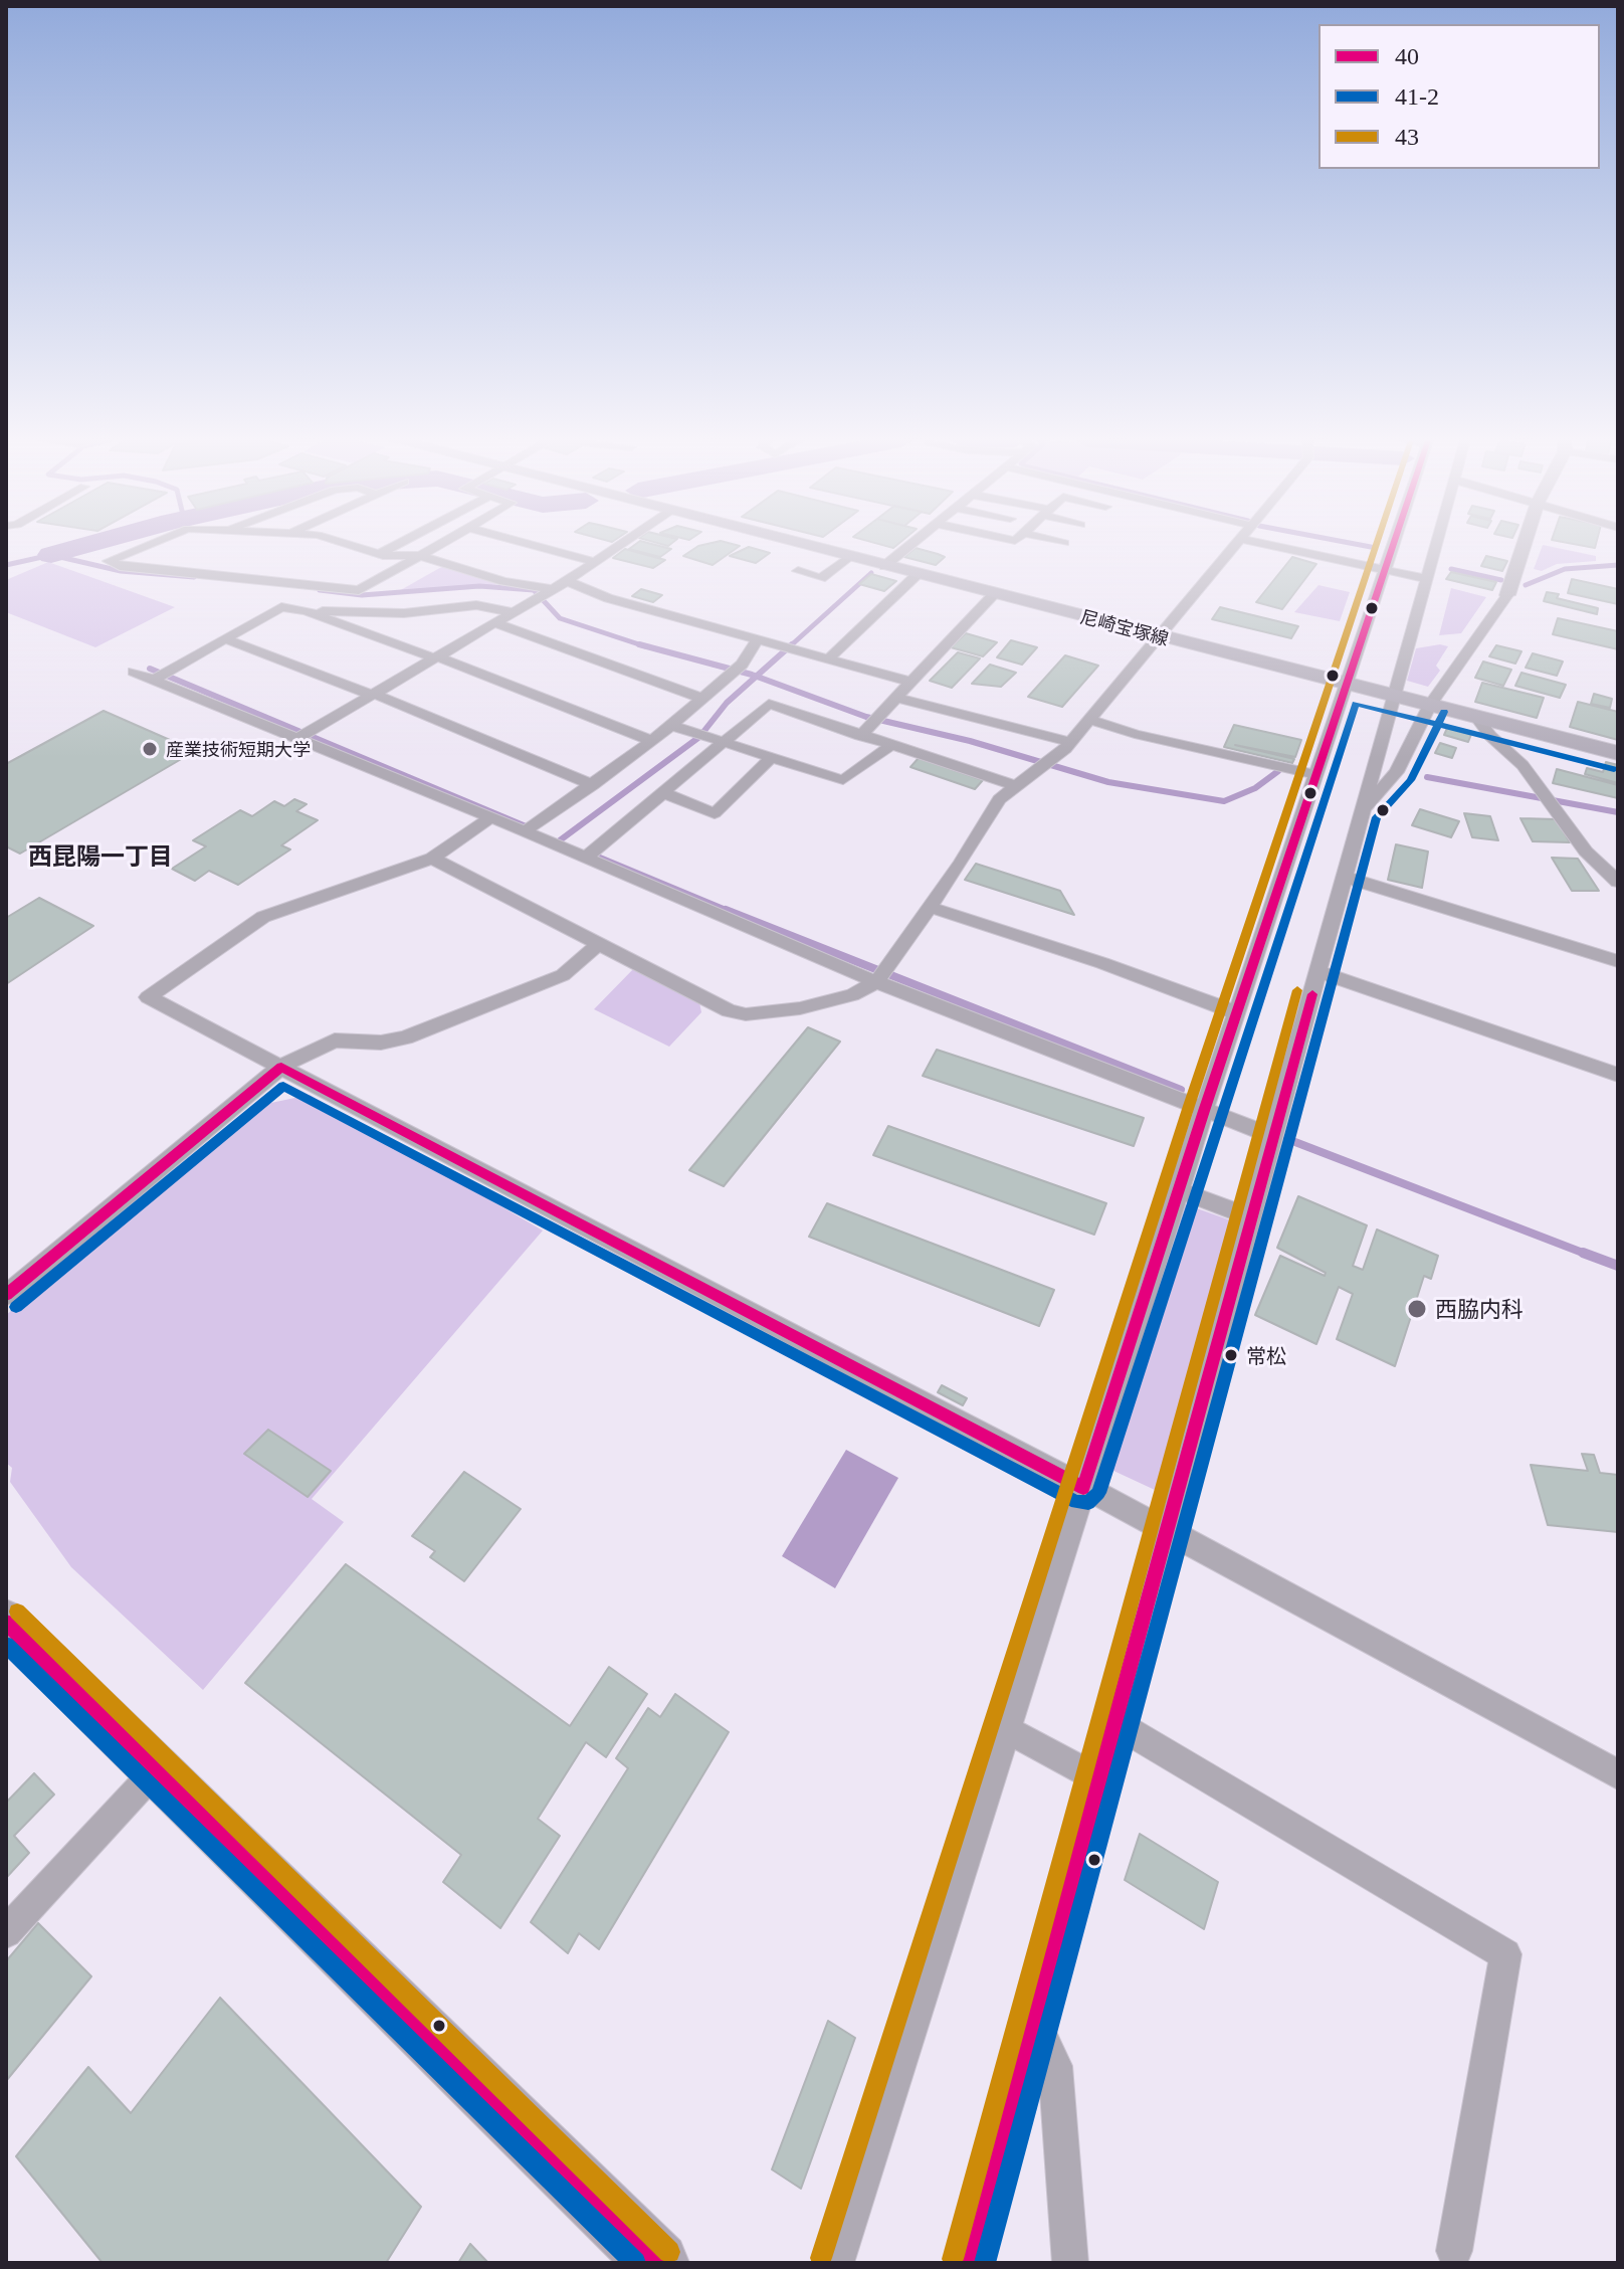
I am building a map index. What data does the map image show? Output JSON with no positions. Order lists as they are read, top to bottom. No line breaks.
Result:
{"streets":{"main road":["尼崎宝塚線"]},"districts":["西昆陽一丁目"],"places":["産業技術短期大学","西脇内科","常松"],"lines":["transit line 40","transit line 43","transit line 41-2"],"legend":["40","41-2","43"]}
